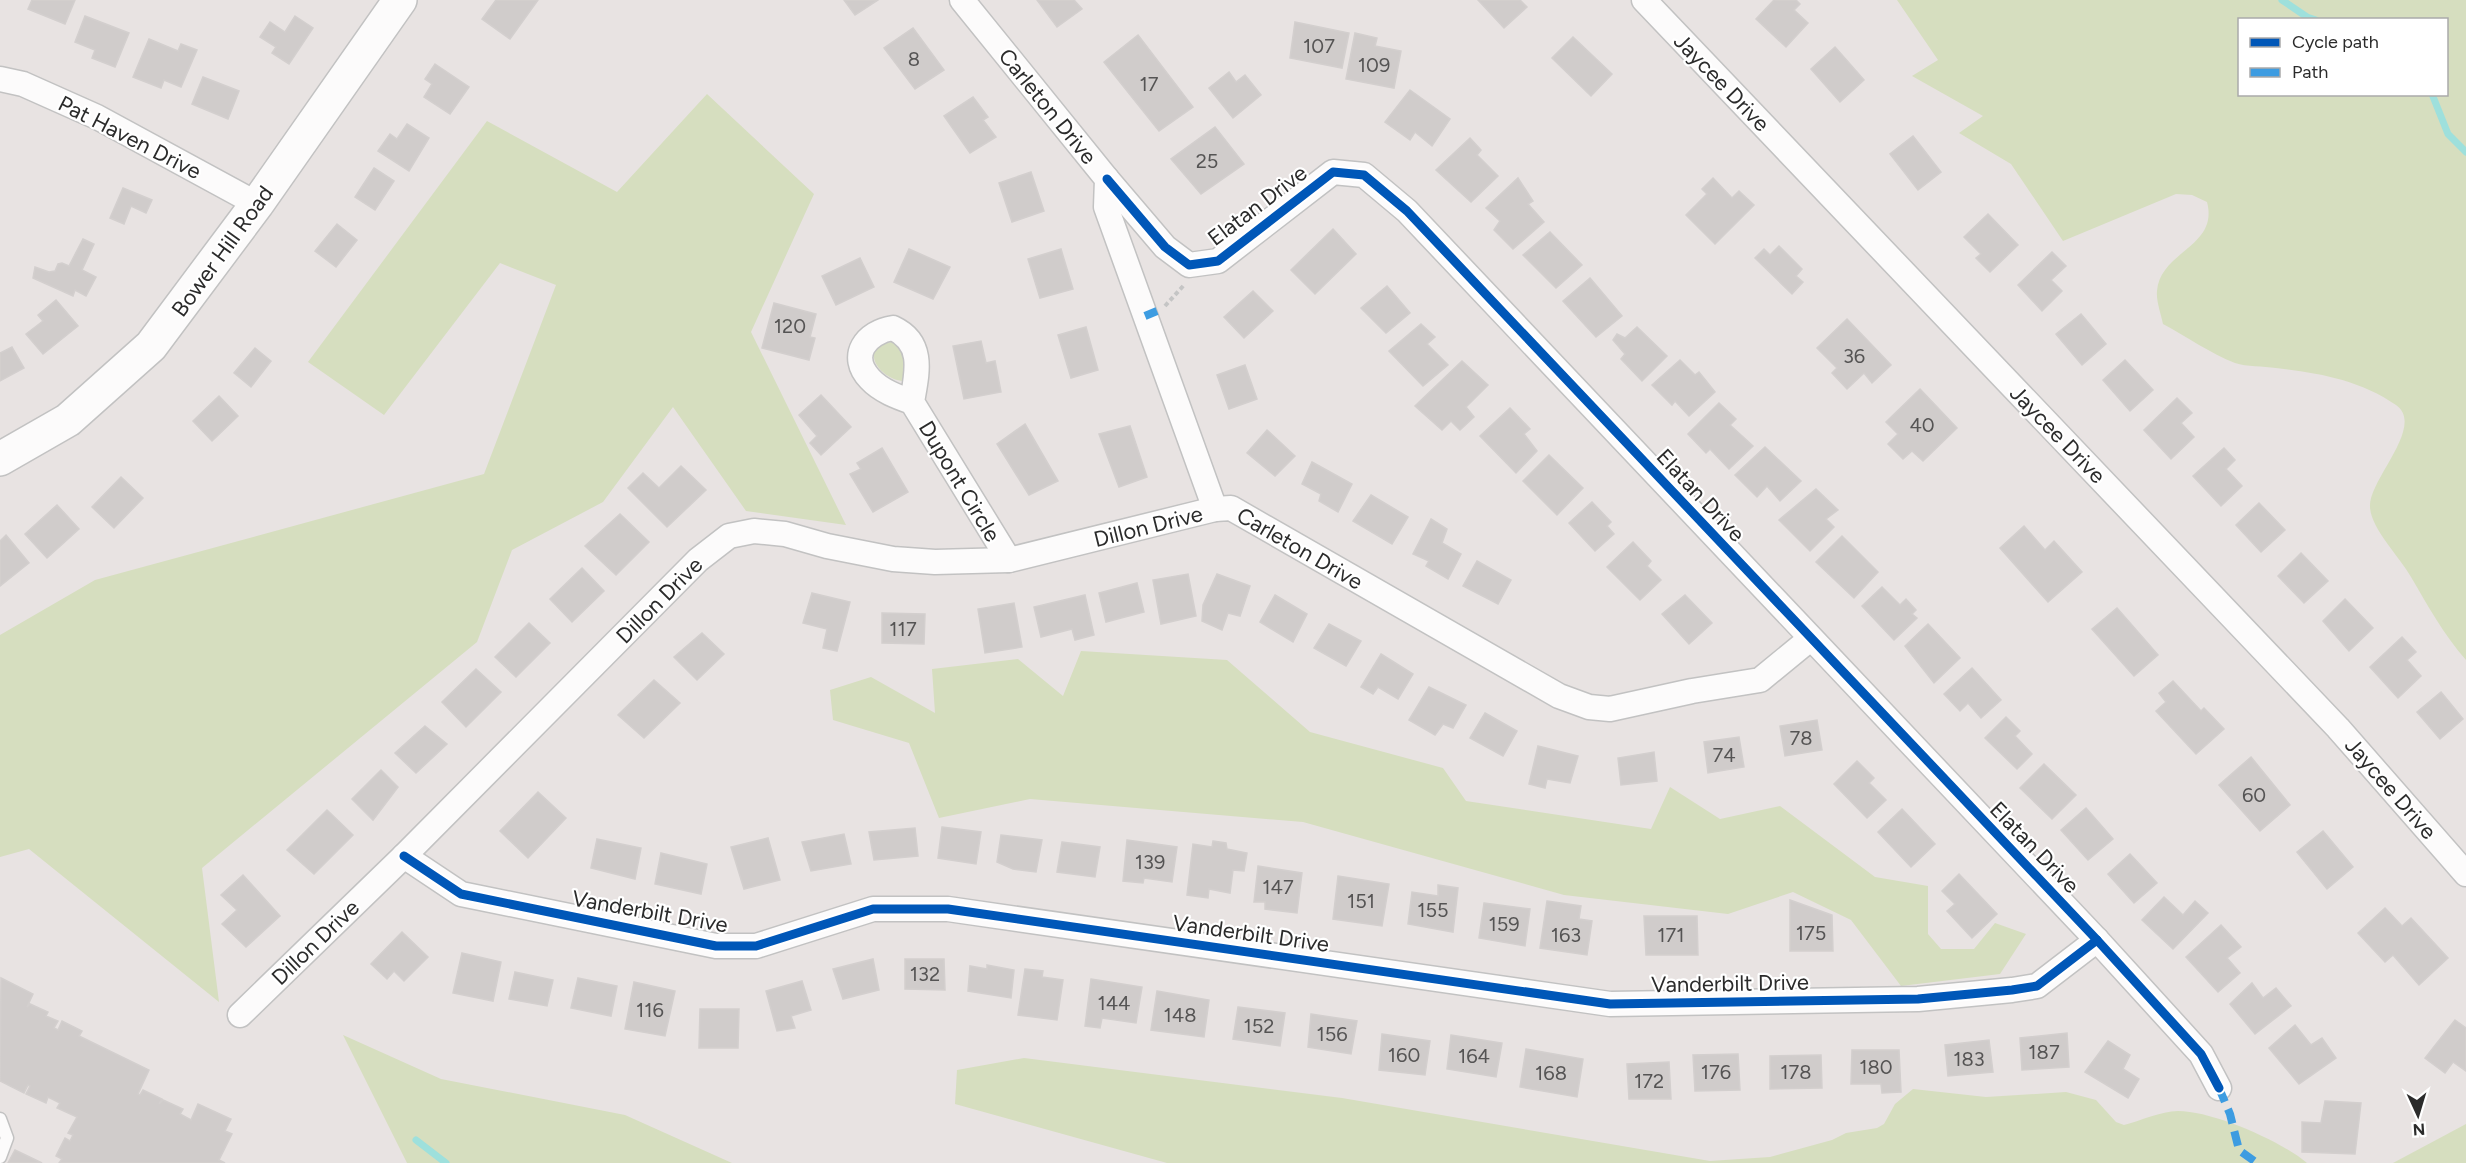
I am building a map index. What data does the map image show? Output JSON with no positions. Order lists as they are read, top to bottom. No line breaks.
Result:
{"streets":{"main road":["Bower Hill Road"],"street":["Jaycee Drive","Carleton Drive","Pat Haven Drive","Elatan Drive","Dupont Circle","Dillon Drive","Vanderbilt Drive"]},"crossings":[["Carleton Drive","Elatan Drive"],["Carleton Drive","Dillon Drive"],["Pat Haven Drive","Bower Hill Road"],["Elatan Drive","Vanderbilt Drive"],["Dupont Circle","Dillon Drive"],["Dillon Drive","Vanderbilt Drive"]],"house_numbers":["107","8","109","17","25","120","36","40","117","78","74","60","139","147","151","155","159","175","163","171","132","144","116","148","152","156","187","160","164","183","180","176","178","168","172"],"legend":["Cycle path","Path"],"north":"bottom"}
